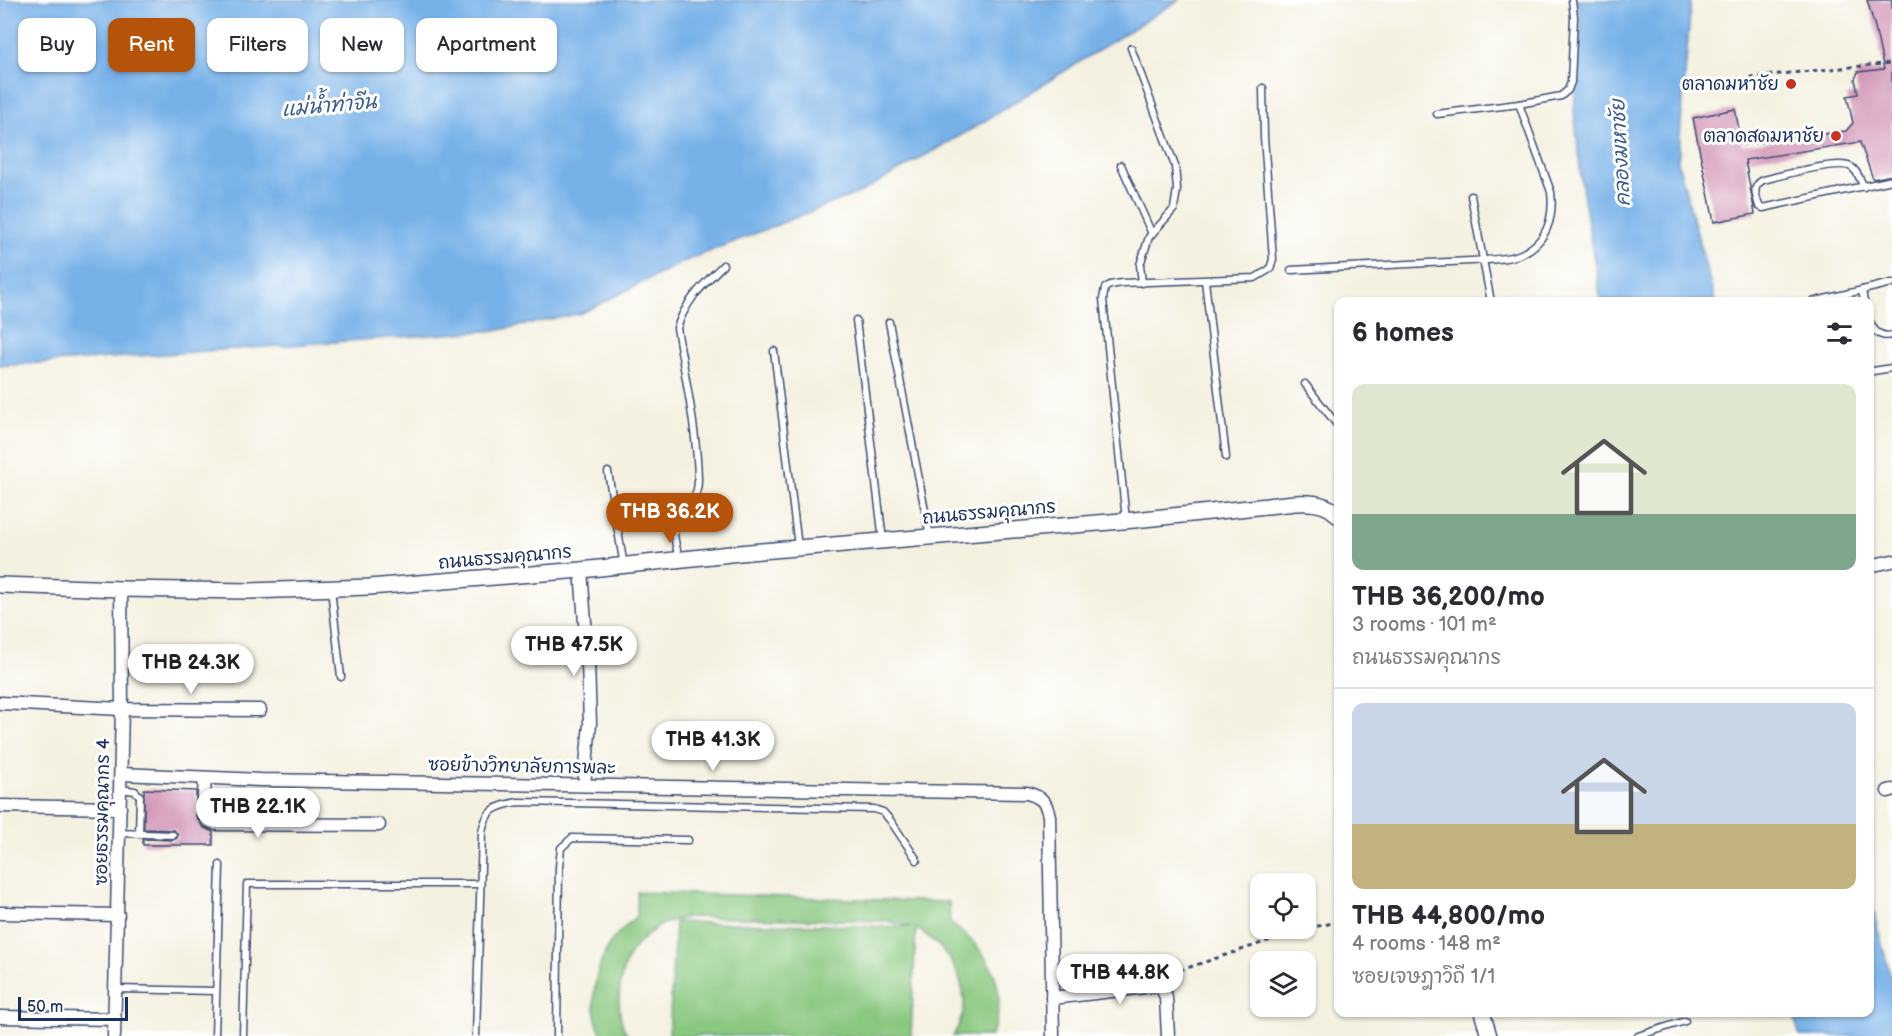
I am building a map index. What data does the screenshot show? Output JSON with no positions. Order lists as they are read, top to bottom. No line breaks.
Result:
{"streets":{"street":["ถนนธรรมคุณากร","ซอยข้างวิทยาลัยการพละ","ซอยธรรมคุณากร 4"]},"crossings":[["ถนนธรรมคุณากร","ซอยธรรมคุณากร 4"],["ซอยข้างวิทยาลัยการพละ","ซอยธรรมคุณากร 4"]],"water":["แม่น้ำท่าจีน","คลองมหาชัย"],"places":["ตลาดมหาชัย","ตลาดสดมหาชัย"],"scale_bar":"50 m","page":{"chip":["Buy","Rent","Filters","New","Apartment"],"heading":"6 homes","list":[{"name":"THB 36,200/mo","note":"3 rooms · 101 m² · ถนนธรรมคุณากร"},{"name":"THB 44,800/mo","note":"4 rooms · 148 m² · ซอยเจษฎาวิถี 1/1"}],"price":["THB 36.2K","THB 47.5K","THB 24.3K","THB 41.3K","THB 22.1K","THB 44.8K"],"scale":"50 m"}}
